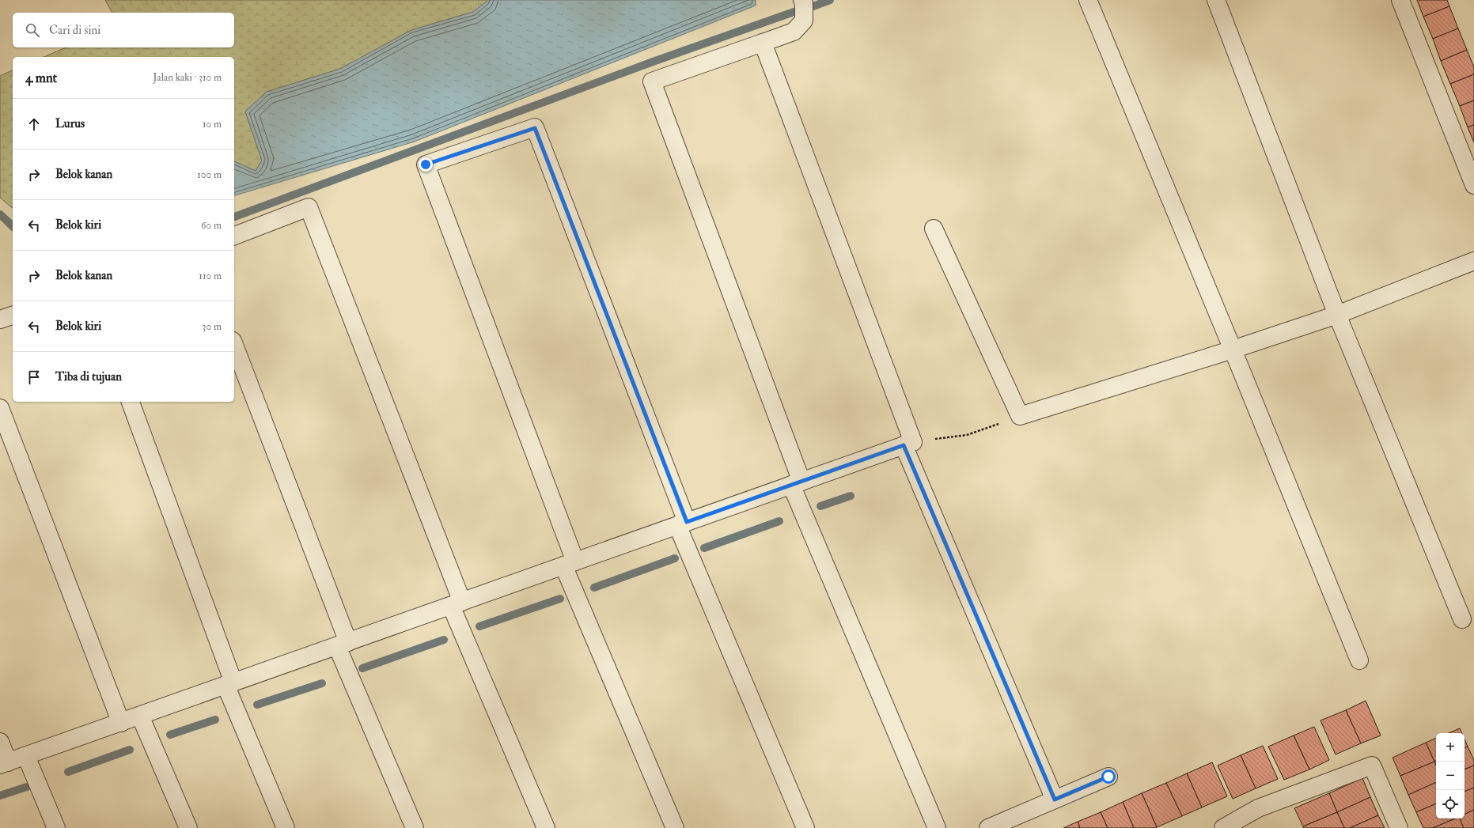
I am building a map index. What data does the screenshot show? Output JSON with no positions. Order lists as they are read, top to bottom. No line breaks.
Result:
{"page":{"search":"Cari di sini","heading":["4 mnt","Jalan kaki · 310 m"],"list":[["Lurus","10 m"],["Belok kanan","100 m"],["Belok kiri","60 m"],["Belok kanan","110 m"],["Belok kiri","30 m"],"Tiba di tujuan"],"map_buttons":["+","−"]}}
